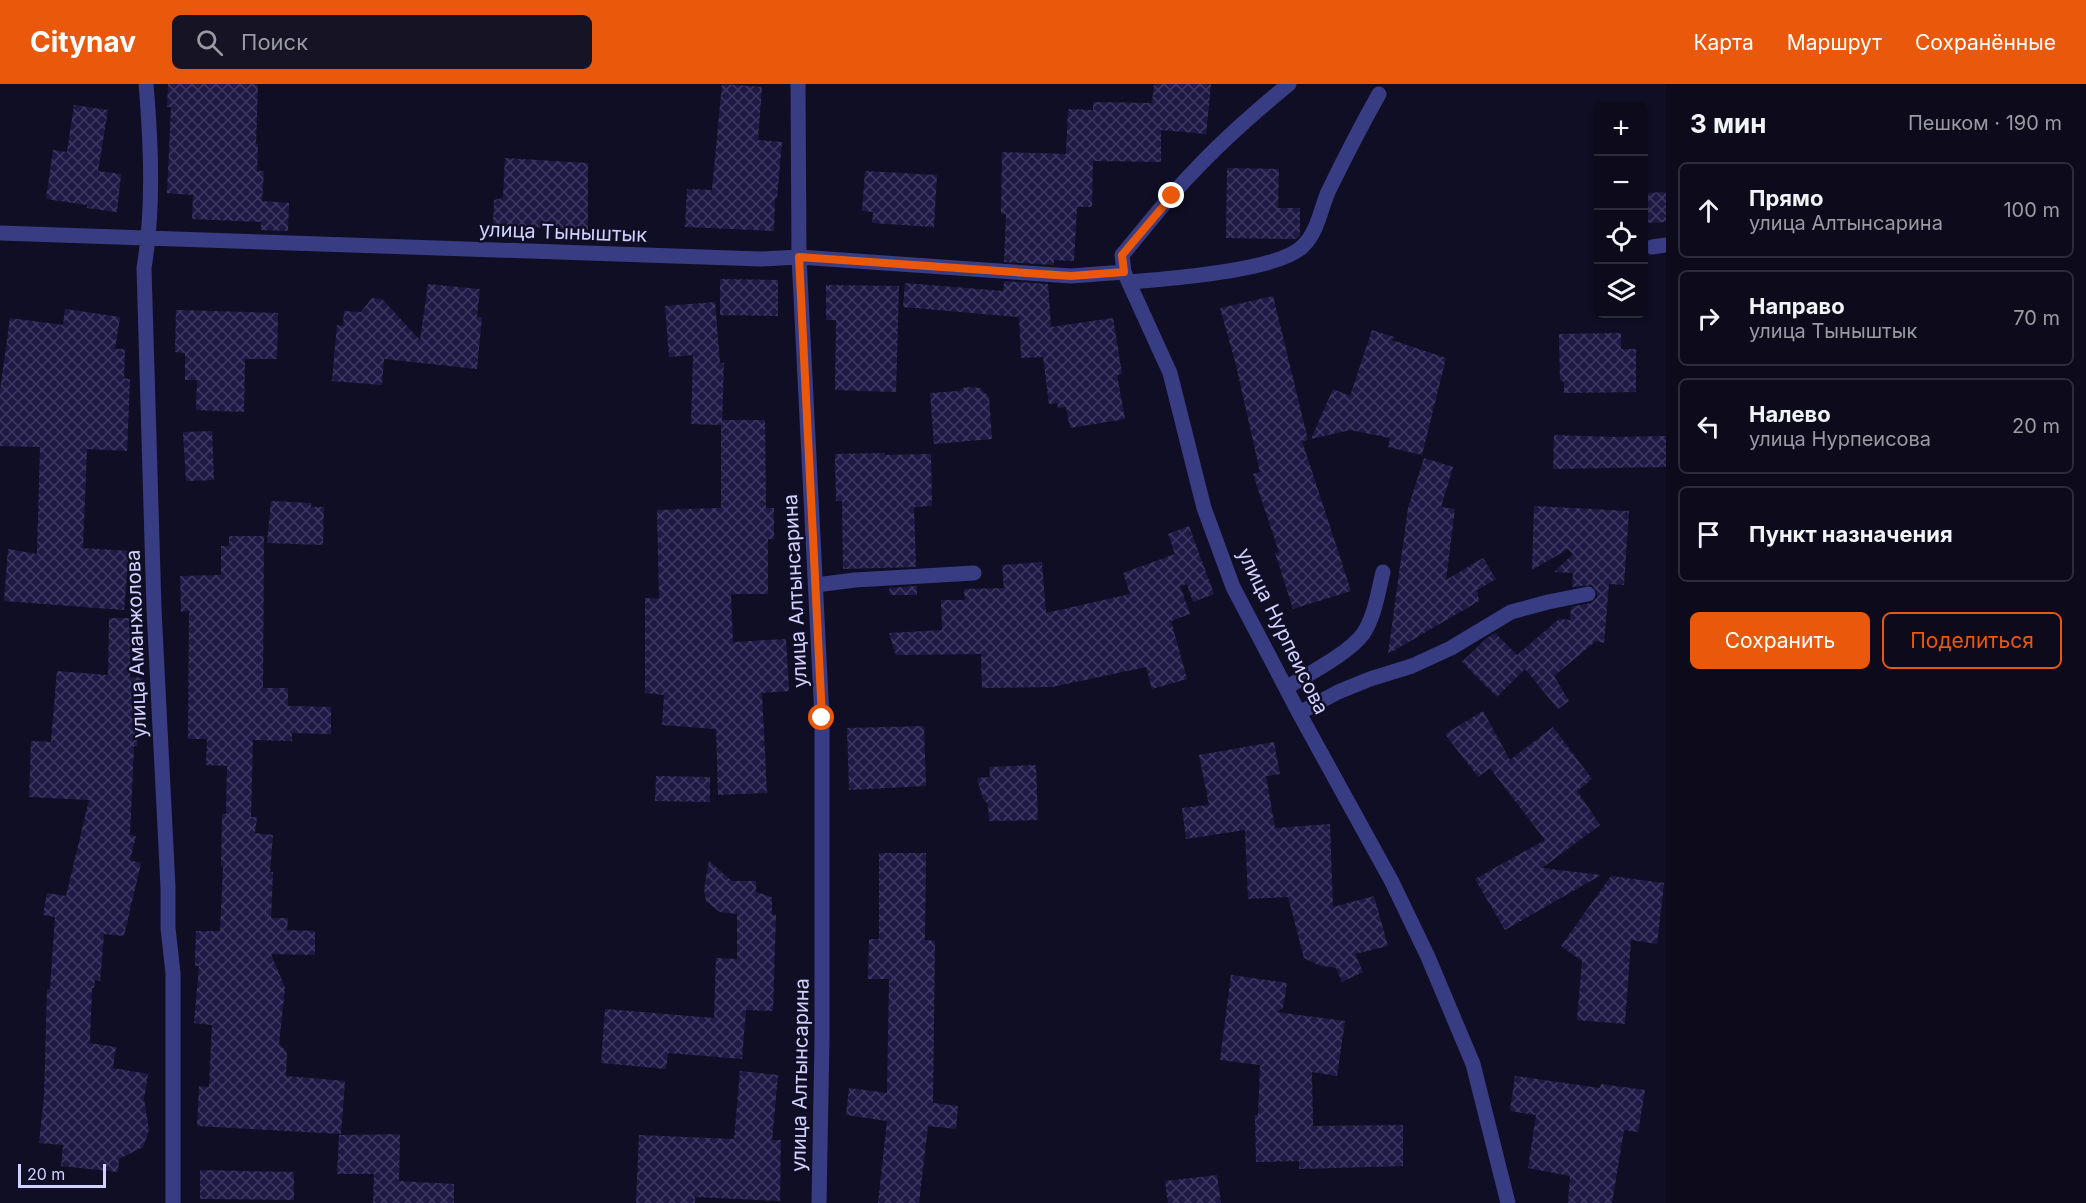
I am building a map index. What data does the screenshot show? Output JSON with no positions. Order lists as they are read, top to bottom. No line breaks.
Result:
{"streets":{"street":["улица Тыныштык","улица Алтынсарина","улица Нурпеисова","улица Аманжолова"]},"crossings":[["улица Тыныштык","улица Алтынсарина"],["улица Тыныштык","улица Нурпеисова"],["улица Тыныштык","улица Аманжолова"]],"scale_bar":"20 m","page":{"header":"Citynav","search":"Поиск","nav":["Карта","Маршрут","Сохранённые"],"heading":["3 мин","Пешком · 190 m"],"map_buttons":["+","−"],"list":[["Прямо","улица Алтынсарина","100 m"],["Направо","улица Тыныштык","70 m"],["Налево","улица Нурпеисова","20 m"],"Пункт назначения"],"buttons":["Сохранить","Поделиться"],"scale":"20 m"}}
